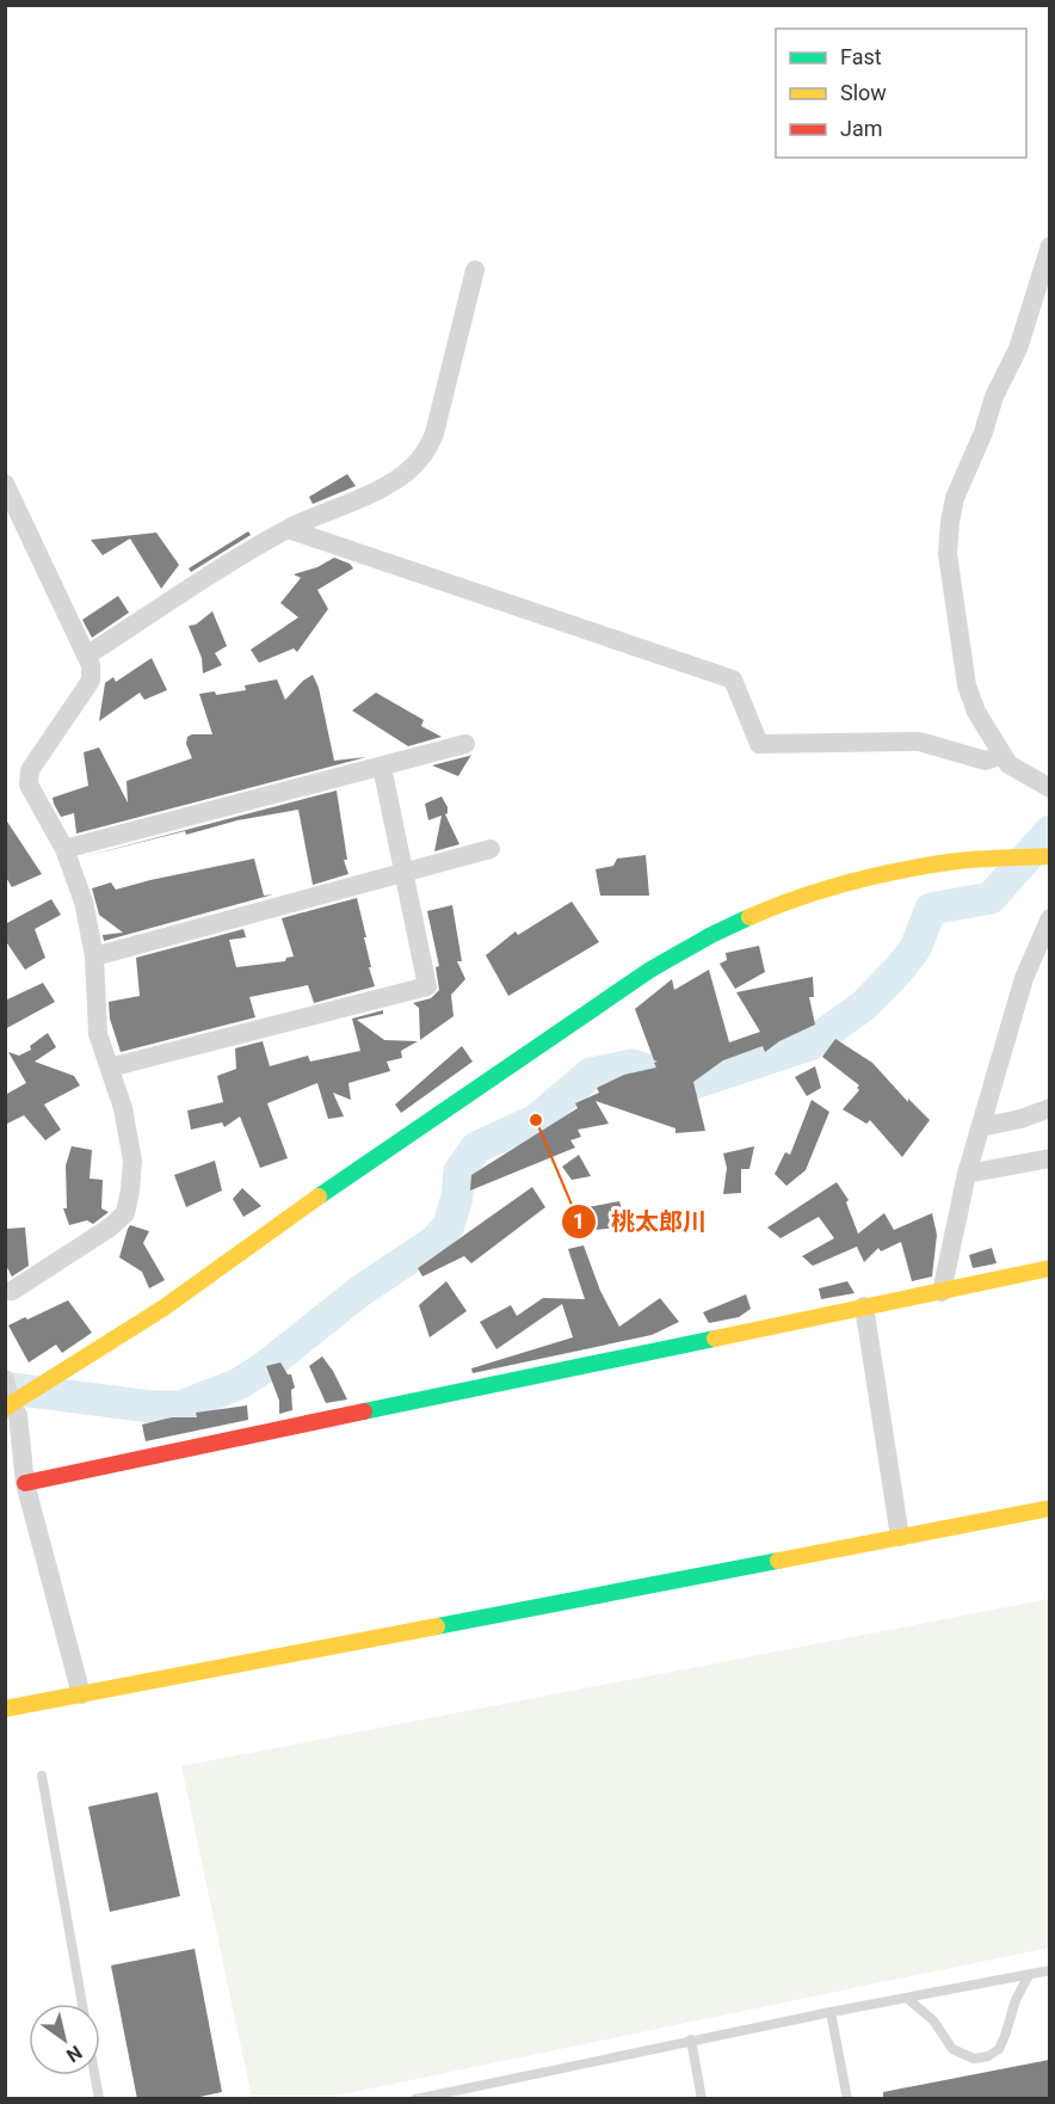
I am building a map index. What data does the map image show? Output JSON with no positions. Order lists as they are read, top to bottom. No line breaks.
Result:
{"places":["桃太郎川"],"legend":["Fast","Slow","Jam"],"north":"bottom right"}
